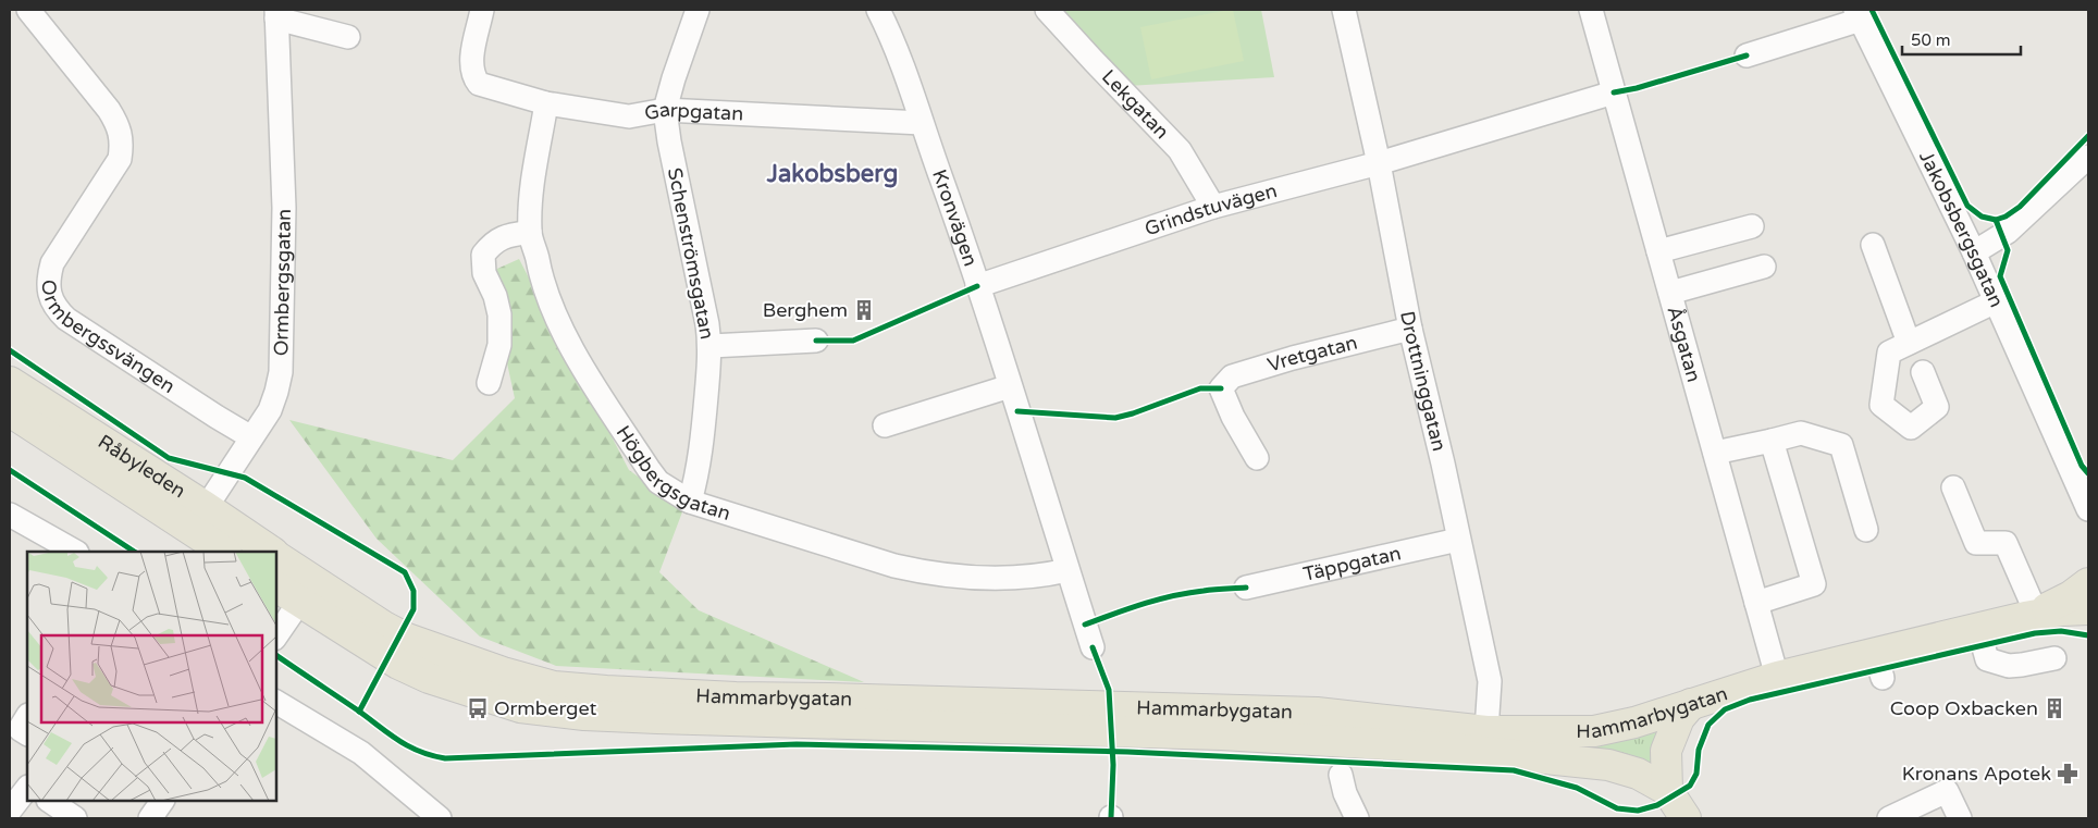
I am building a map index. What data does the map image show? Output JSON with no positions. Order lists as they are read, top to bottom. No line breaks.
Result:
{"streets":{"main road":["Råbyleden","Hammarbygatan"],"street":["Lekgatan","Garpgatan","Grindstuvägen","Kronvägen","Jakobsbergsgatan","Schenströmsgatan","Ormbergsgatan","Ormbergssvängen","Åsgatan","Vretgatan","Drottninggatan","Högbergsgatan","Täppgatan"]},"crossings":[["Lekgatan","Grindstuvägen"],["Garpgatan","Kronvägen"],["Garpgatan","Schenströmsgatan"],["Garpgatan","Högbergsgatan"],["Grindstuvägen","Kronvägen"],["Grindstuvägen","Åsgatan"],["Grindstuvägen","Drottninggatan"],["Kronvägen","Högbergsgatan"],["Schenströmsgatan","Högbergsgatan"],["Ormbergsgatan","Ormbergssvängen"],["Ormbergsgatan","Råbyleden"],["Åsgatan","Hammarbygatan"],["Vretgatan","Drottninggatan"],["Drottninggatan","Täppgatan"],["Drottninggatan","Hammarbygatan"],["Råbyleden","Hammarbygatan"]],"districts":["Jakobsberg"],"places":{"building":["Berghem","Coop Oxbacken"],"bus stop":["Ormberget"],"pharmacy":["Kronans Apotek"]},"scale_bar":"50 m"}
